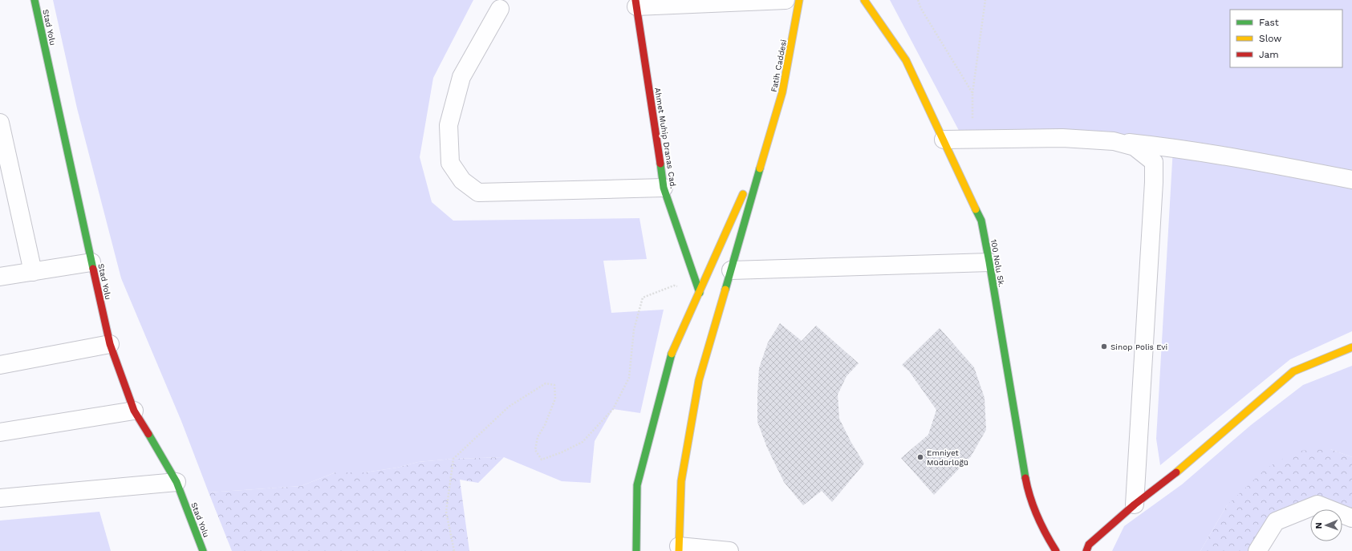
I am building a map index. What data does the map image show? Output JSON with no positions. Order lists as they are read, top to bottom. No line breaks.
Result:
{"streets":{"main road":["Stad Yolu","Fatih Caddesi","Ahmet Muhip Dranas Cad.","100 Nolu Sk."]},"places":["Sinop Polis Evi","Emniyet Müdürlüğü"],"legend":["Fast","Slow","Jam"],"north":"left"}
